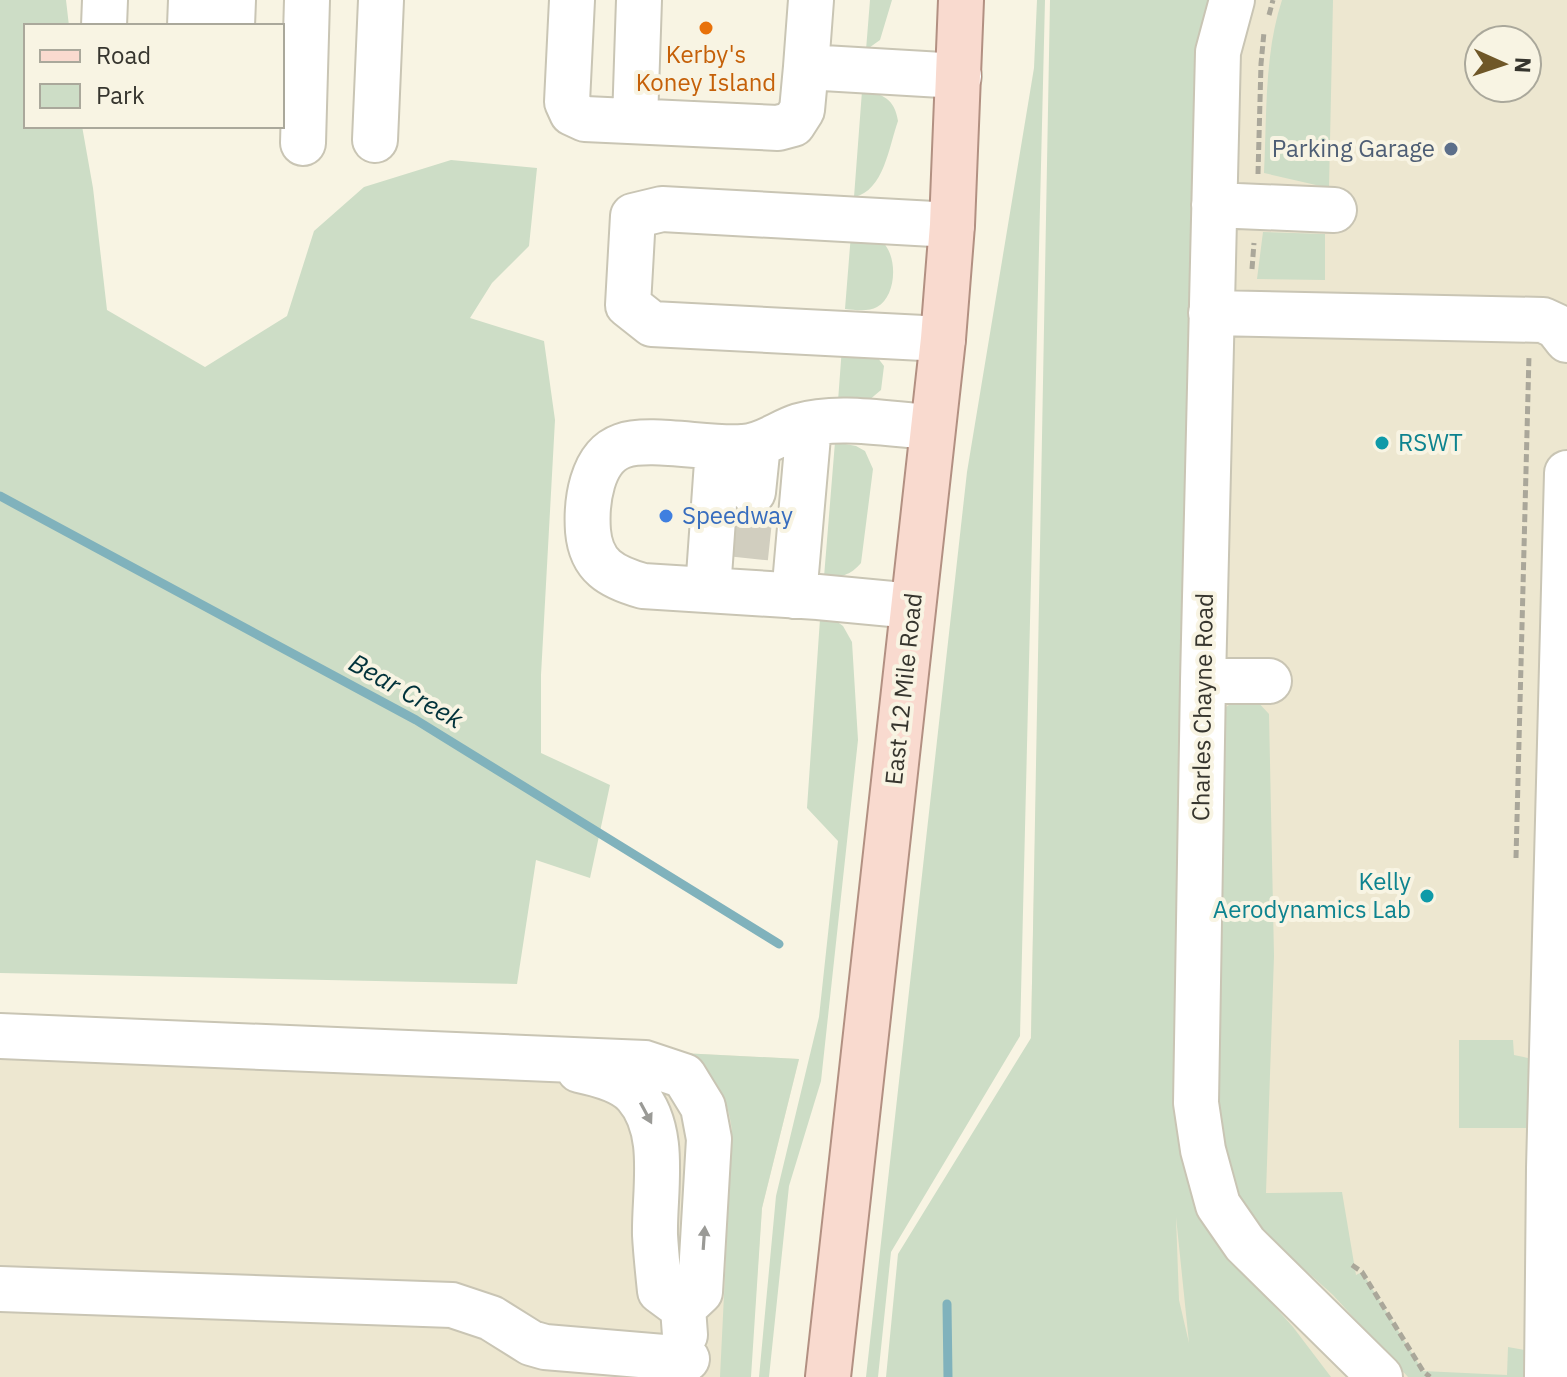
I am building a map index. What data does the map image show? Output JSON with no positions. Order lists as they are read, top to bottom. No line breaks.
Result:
{"streets":{"main road":["East 12 Mile Road"],"lane":["Charles Chayne Road"]},"water":["Bear Creek"],"places":["Kerby's Koney Island","Parking Garage","RSWT","Speedway","Kelly Aerodynamics Lab"],"legend":["Road","Park"],"north":"right"}
